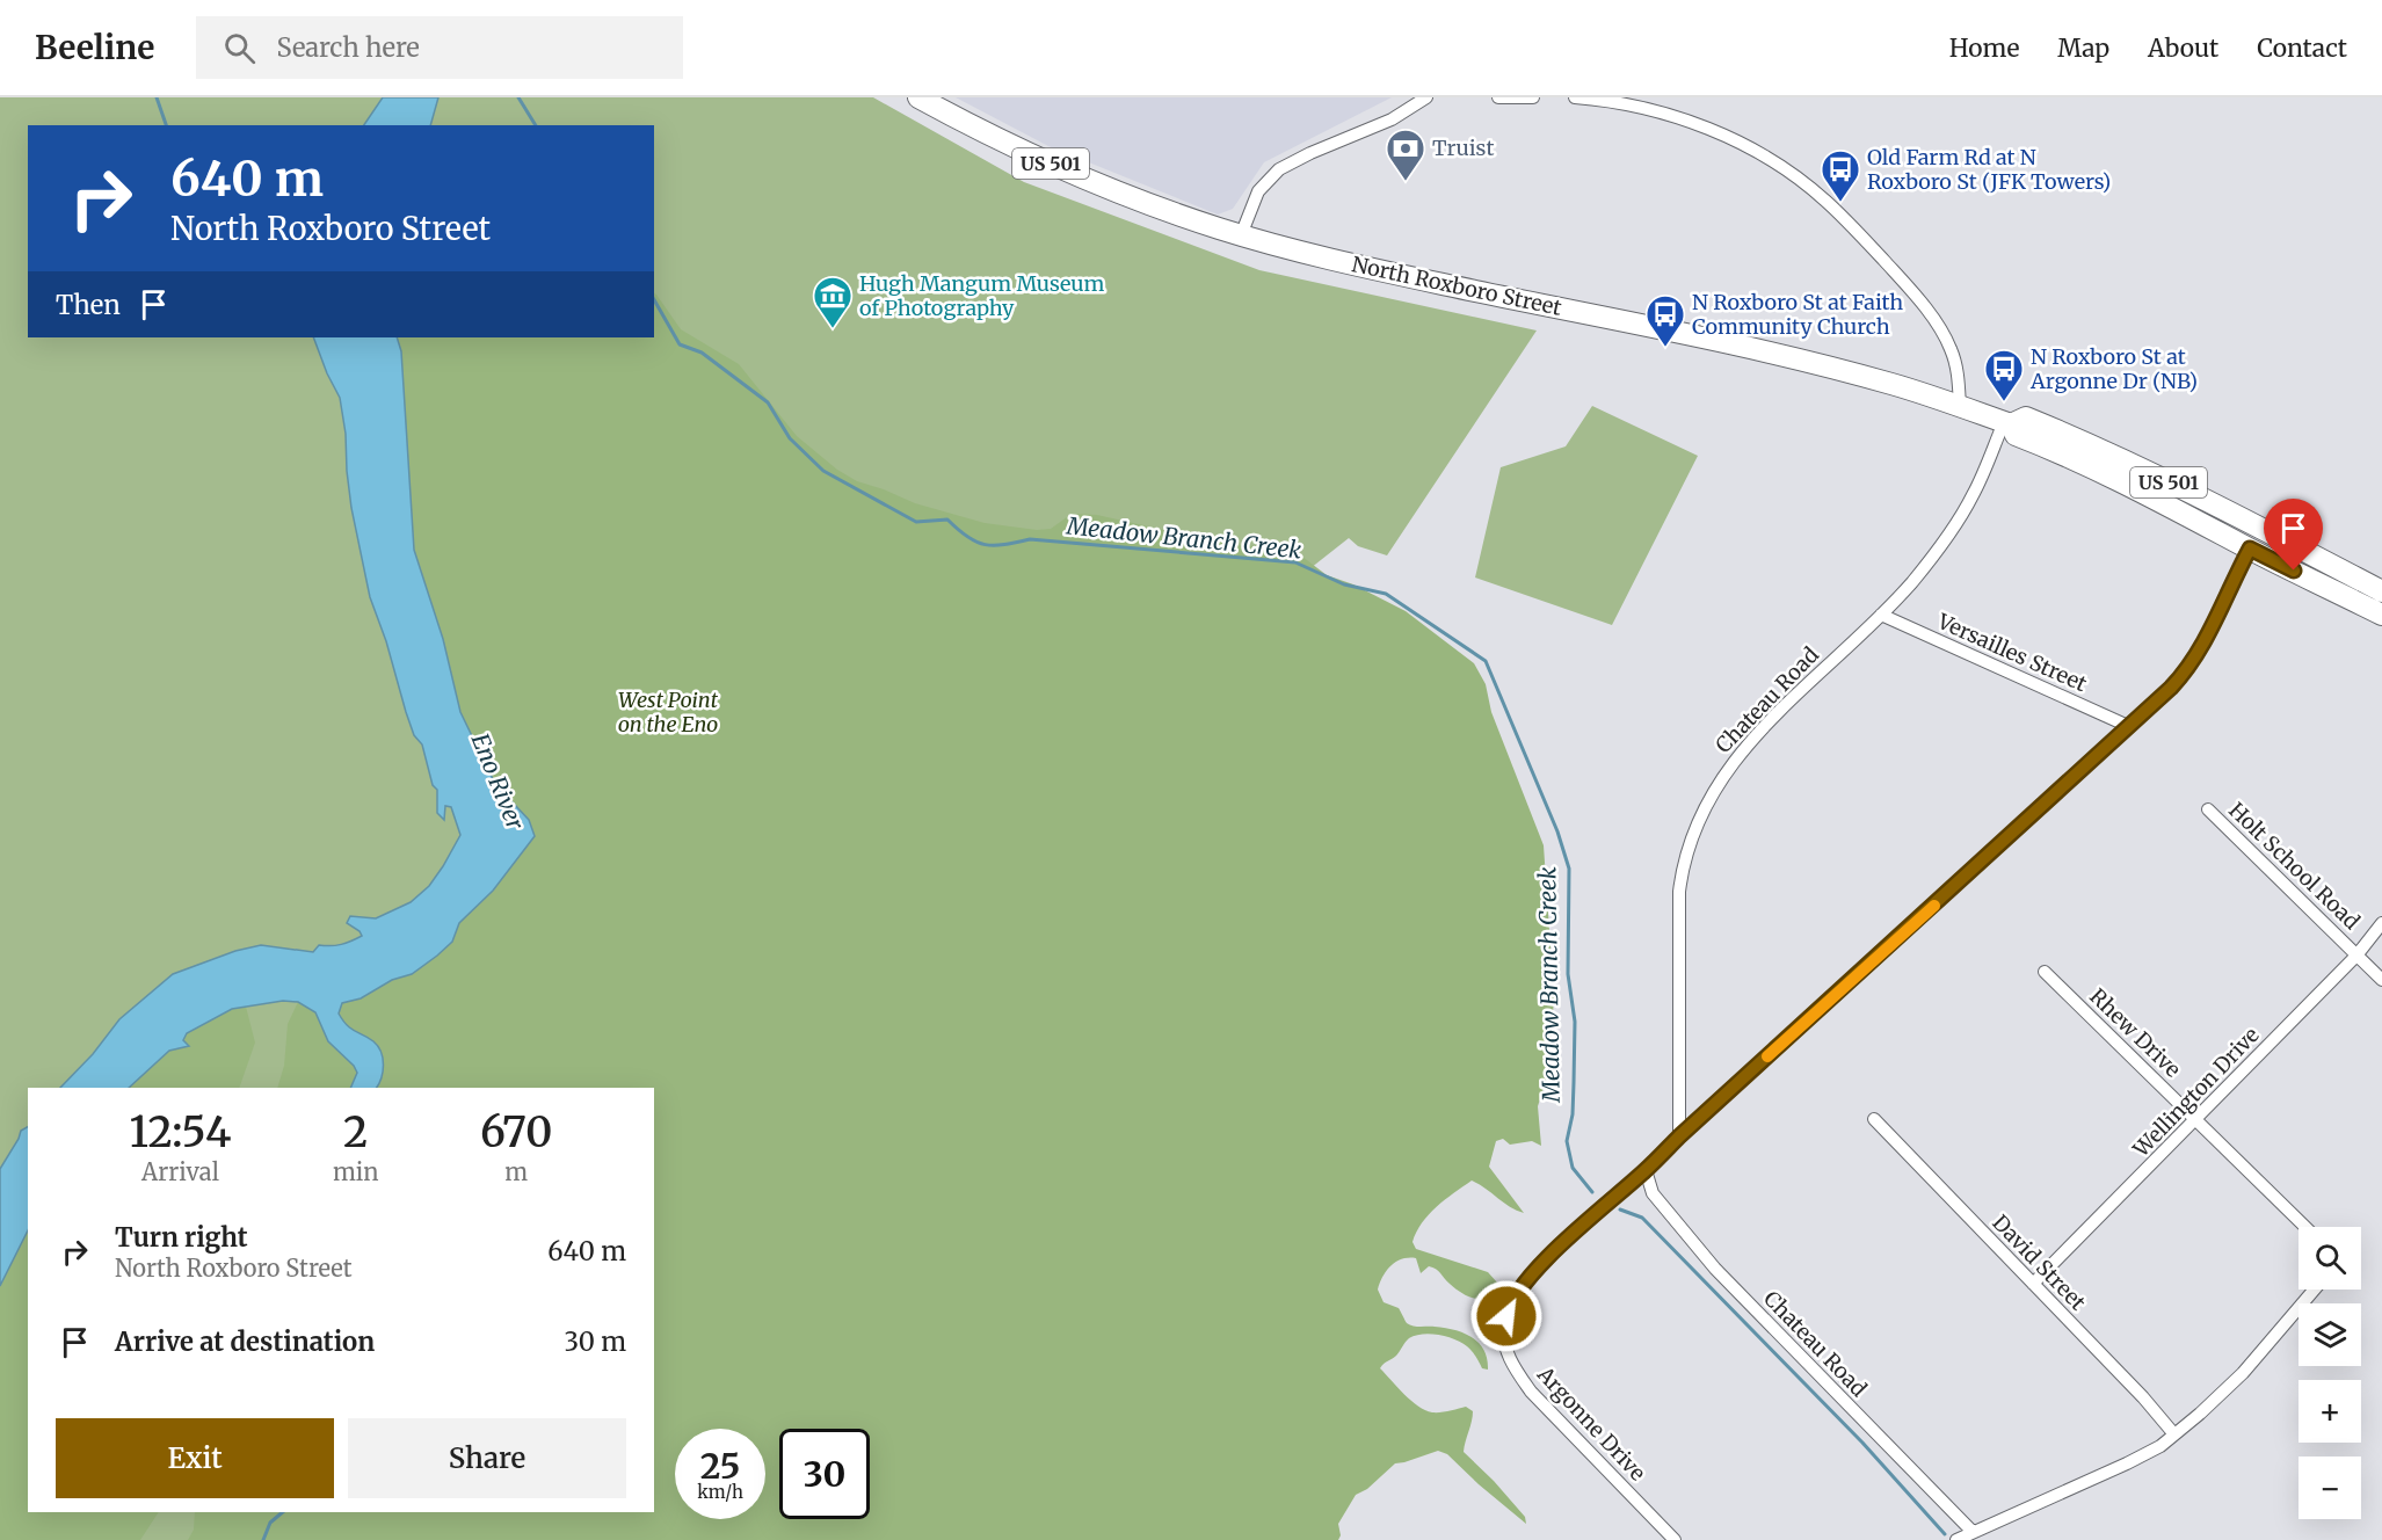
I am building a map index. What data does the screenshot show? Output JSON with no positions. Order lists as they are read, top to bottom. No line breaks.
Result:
{"streets":{"highway":["US 501","North Roxboro Street"],"street":["Versailles Street","Chateau Road","Holt School Road","Rhew Drive","Wellington Drive","David Street","Argonne Drive"]},"crossings":[["North Roxboro Street","Chateau Road"],["North Roxboro Street","Argonne Drive"],["Versailles Street","Chateau Road"],["Versailles Street","Argonne Drive"],["Chateau Road","Argonne Drive"],["Holt School Road","Wellington Drive"],["Rhew Drive","Wellington Drive"],["Wellington Drive","David Street"]],"water":["Meadow Branch Creek","Eno River"],"parks":["West Point on the Eno"],"places":{"bank":["Truist"],"bus stop":["Old Farm Rd at N Roxboro St (JFK Towers)","N Roxboro St at Faith Community Church","N Roxboro St at Argonne Dr (NB)"],"museum":["Hugh Mangum Museum of Photography"]},"page":{"header":"Beeline","search":"Search here","nav":["Home","Map","About","Contact"],"turn":["640 m","North Roxboro Street"],"then":"Then","eta":["12:54","Arrival","2","min","670","m"],"list":[{"name":"Turn right","note":"North Roxboro Street","value":"640 m"},{"name":"Arrive at destination","value":"30 m"}],"map_buttons":["+","−"],"buttons":["Exit","Share"],"speed":"25 km/h","limit":"30"}}
